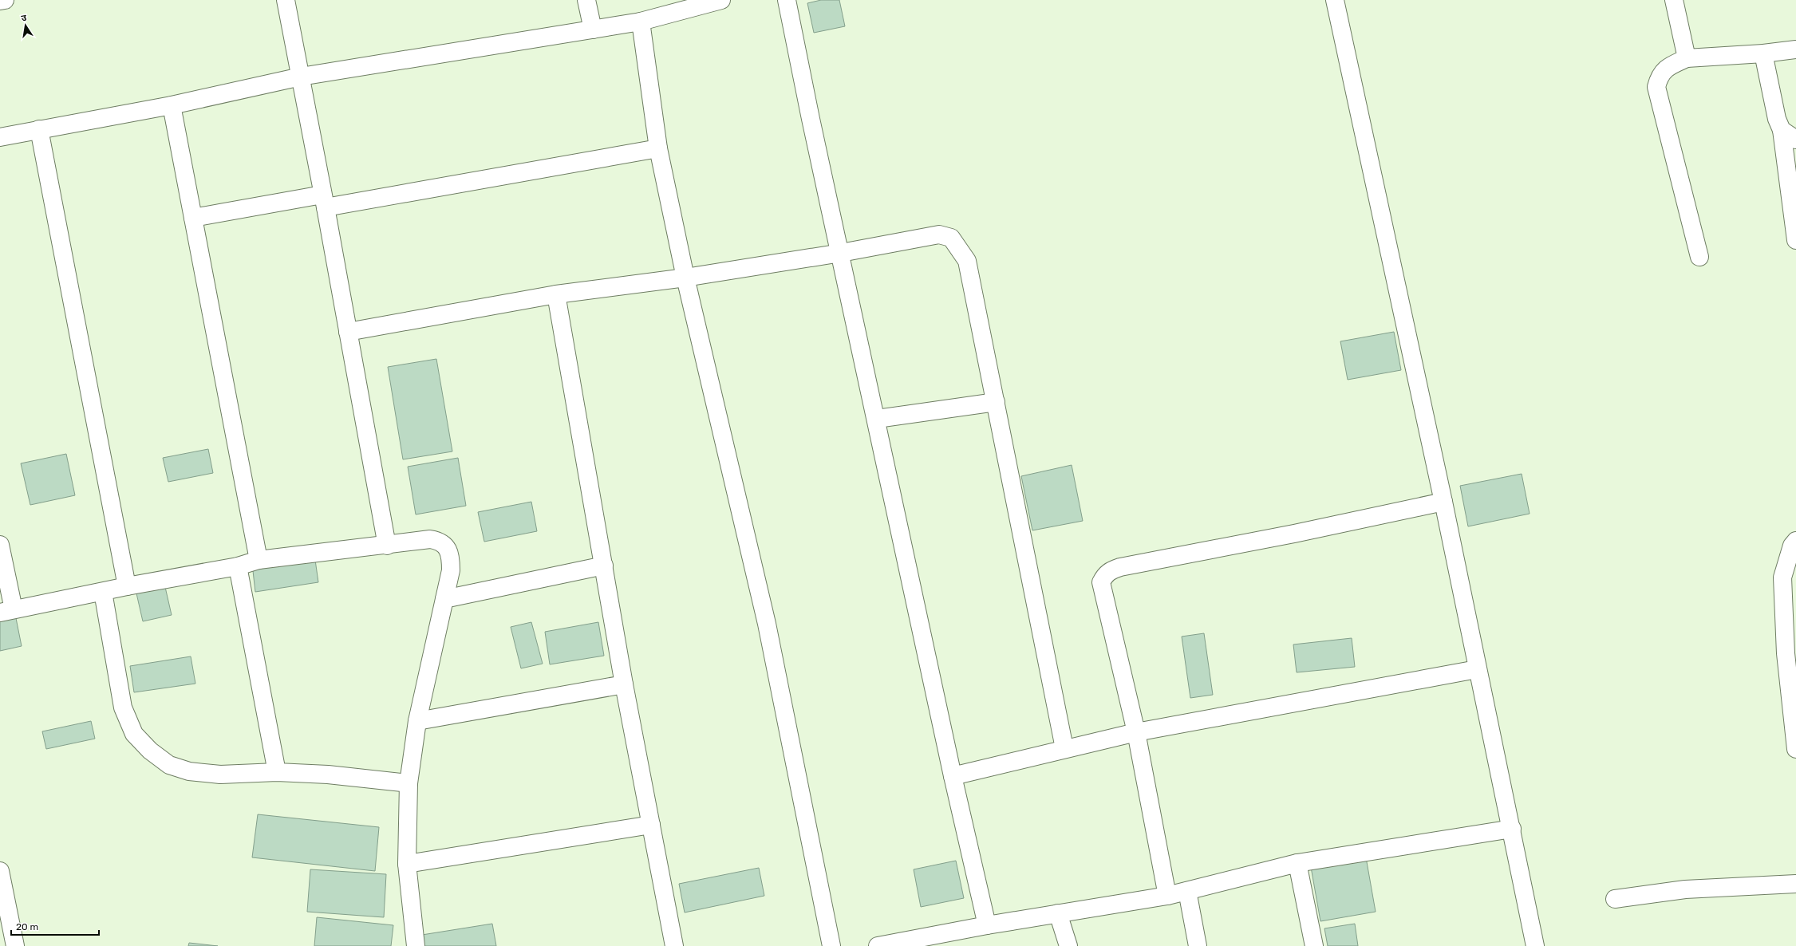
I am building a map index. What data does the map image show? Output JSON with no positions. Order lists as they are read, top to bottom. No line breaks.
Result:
{"scale_bar":"20 m","north":"top"}
